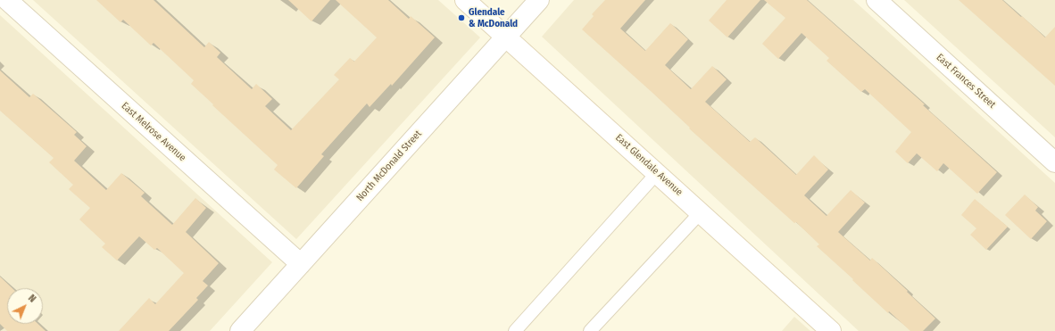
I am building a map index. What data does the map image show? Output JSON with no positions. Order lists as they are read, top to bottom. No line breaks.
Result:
{"streets":{"street":["East Frances Street","East Melrose Avenue","East Glendale Avenue","North McDonald Street"]},"crossings":[["East Melrose Avenue","North McDonald Street"],["East Glendale Avenue","North McDonald Street"]],"places":["Glendale & McDonald"],"north":"top right"}
